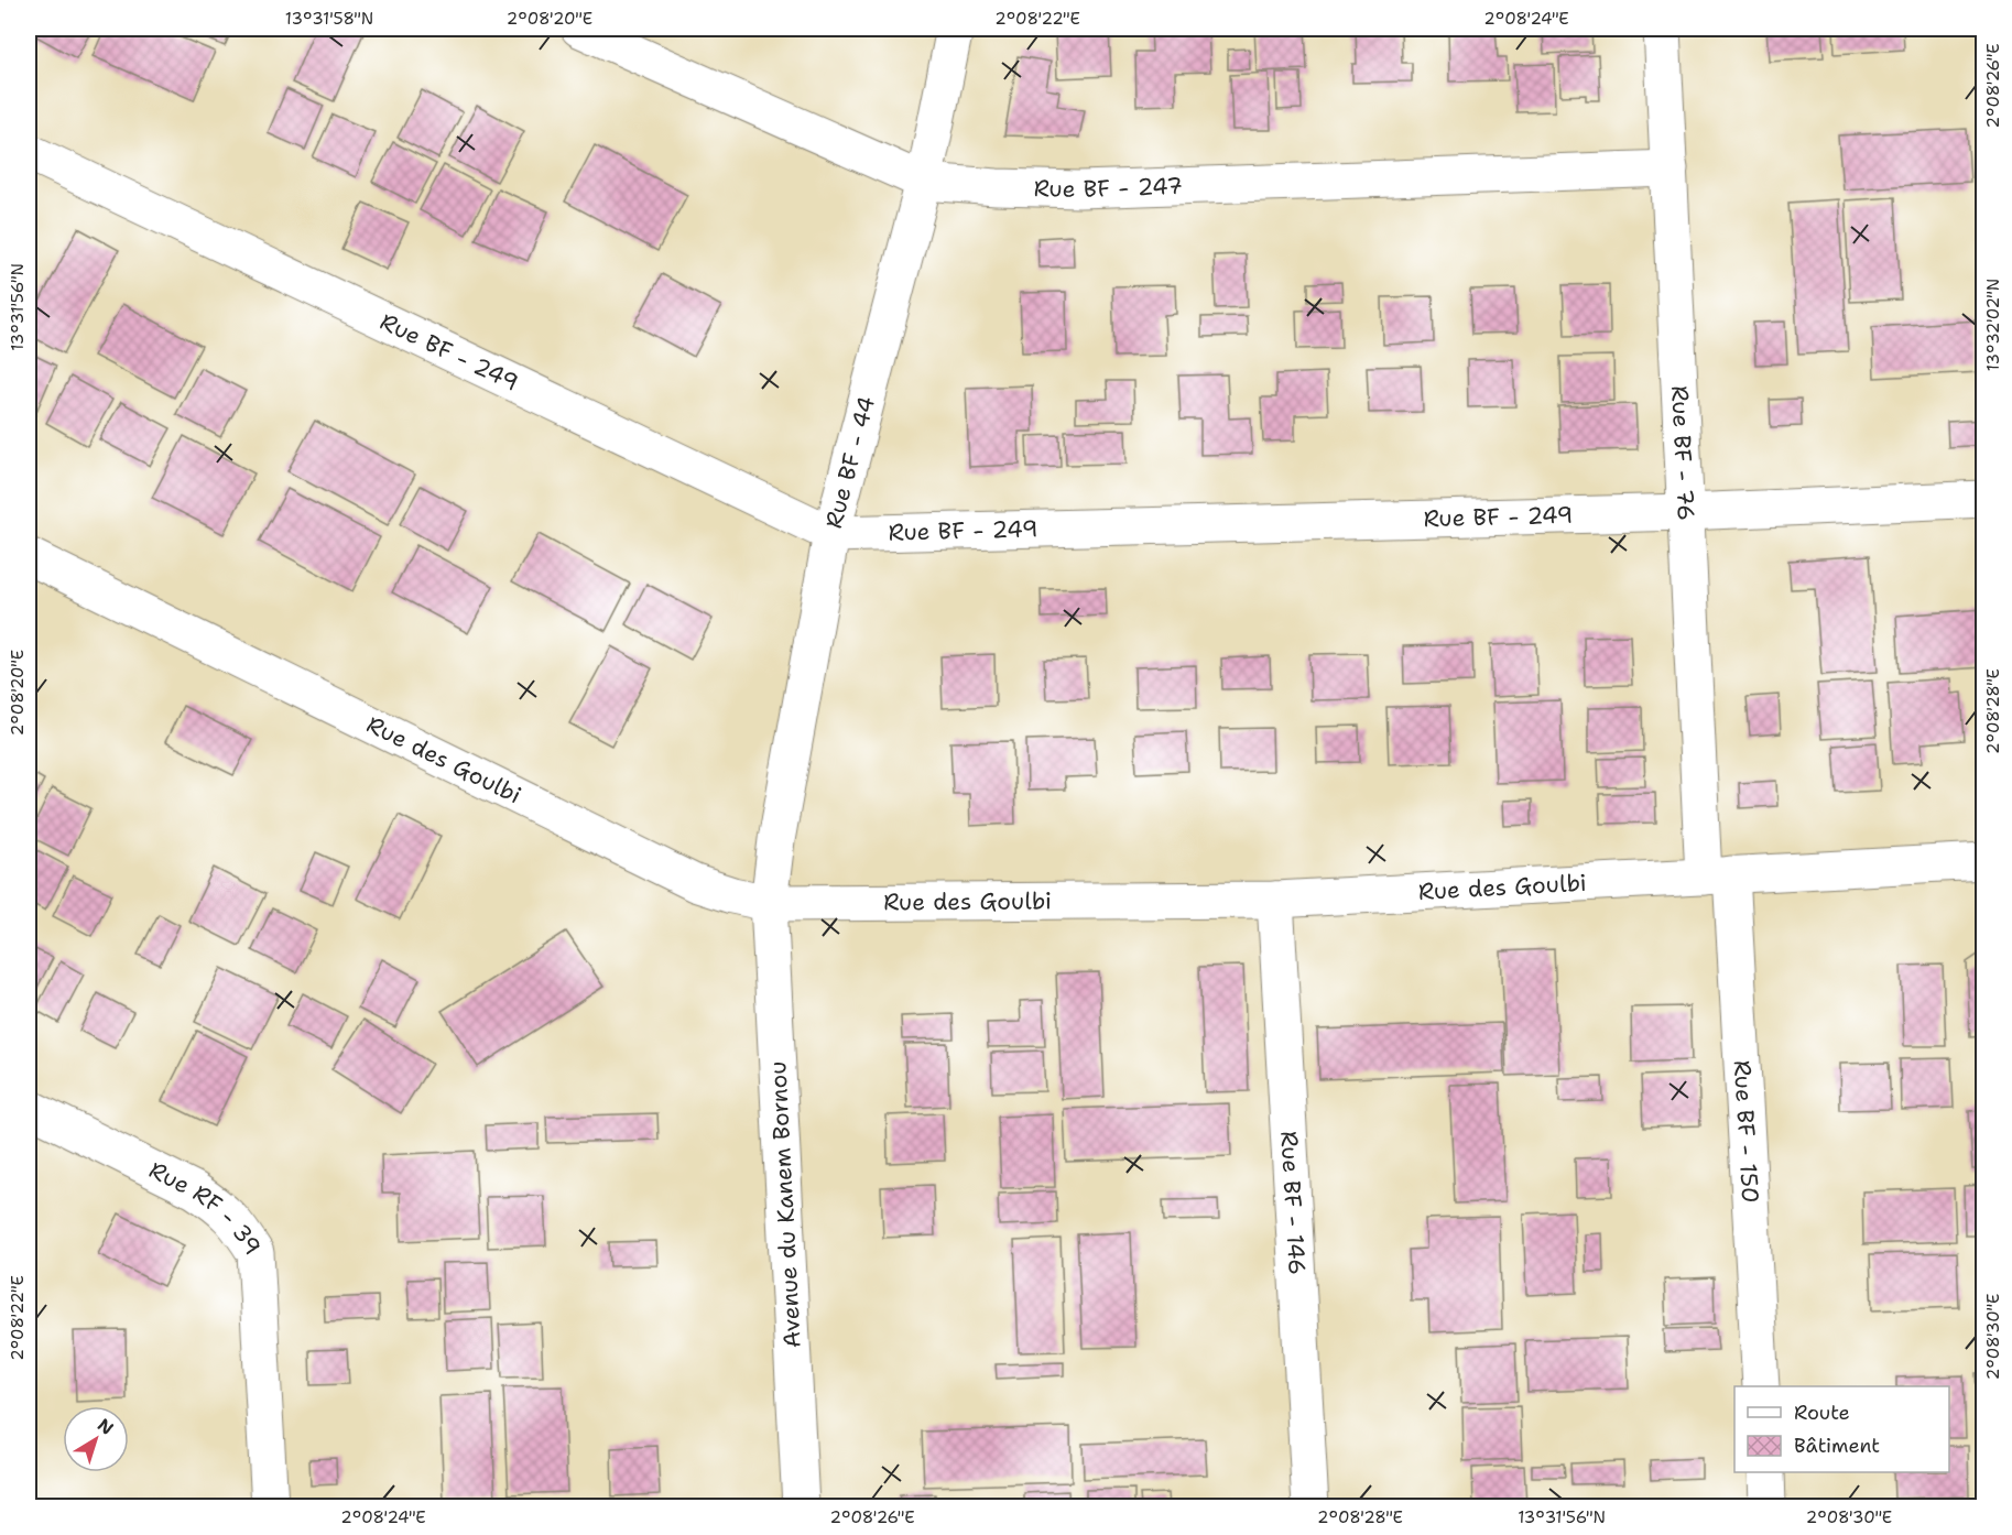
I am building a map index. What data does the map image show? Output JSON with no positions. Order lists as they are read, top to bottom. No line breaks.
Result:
{"streets":{"street":["Rue BF - 247","Rue BF - 249","Rue BF - 76","Rue BF - 44","Rue des Goulbi","Rue BF - 150","Rue BF - 146","Avenue du Kanem Bornou","Rue RF - 39"]},"crossings":[["Rue BF - 247","Rue BF - 76"],["Rue BF - 247","Rue BF - 44"],["Rue BF - 249","Rue BF - 76"],["Rue BF - 249","Rue BF - 44"],["Rue BF - 76","Rue des Goulbi"],["Rue BF - 76","Rue BF - 150"],["Rue BF - 44","Rue des Goulbi"],["Rue BF - 44","Avenue du Kanem Bornou"],["Rue des Goulbi","Rue BF - 150"],["Rue des Goulbi","Rue BF - 146"],["Rue des Goulbi","Avenue du Kanem Bornou"]],"legend":["Route","Bâtiment"],"north":"top right","coordinates":["13°31'58\"N","2°08'20\"E","2°08'22\"E","2°08'24\"E","2°08'26\"E","13°31'56\"N","13°32'02\"N","2°08'28\"E","2°08'30\"E"]}
